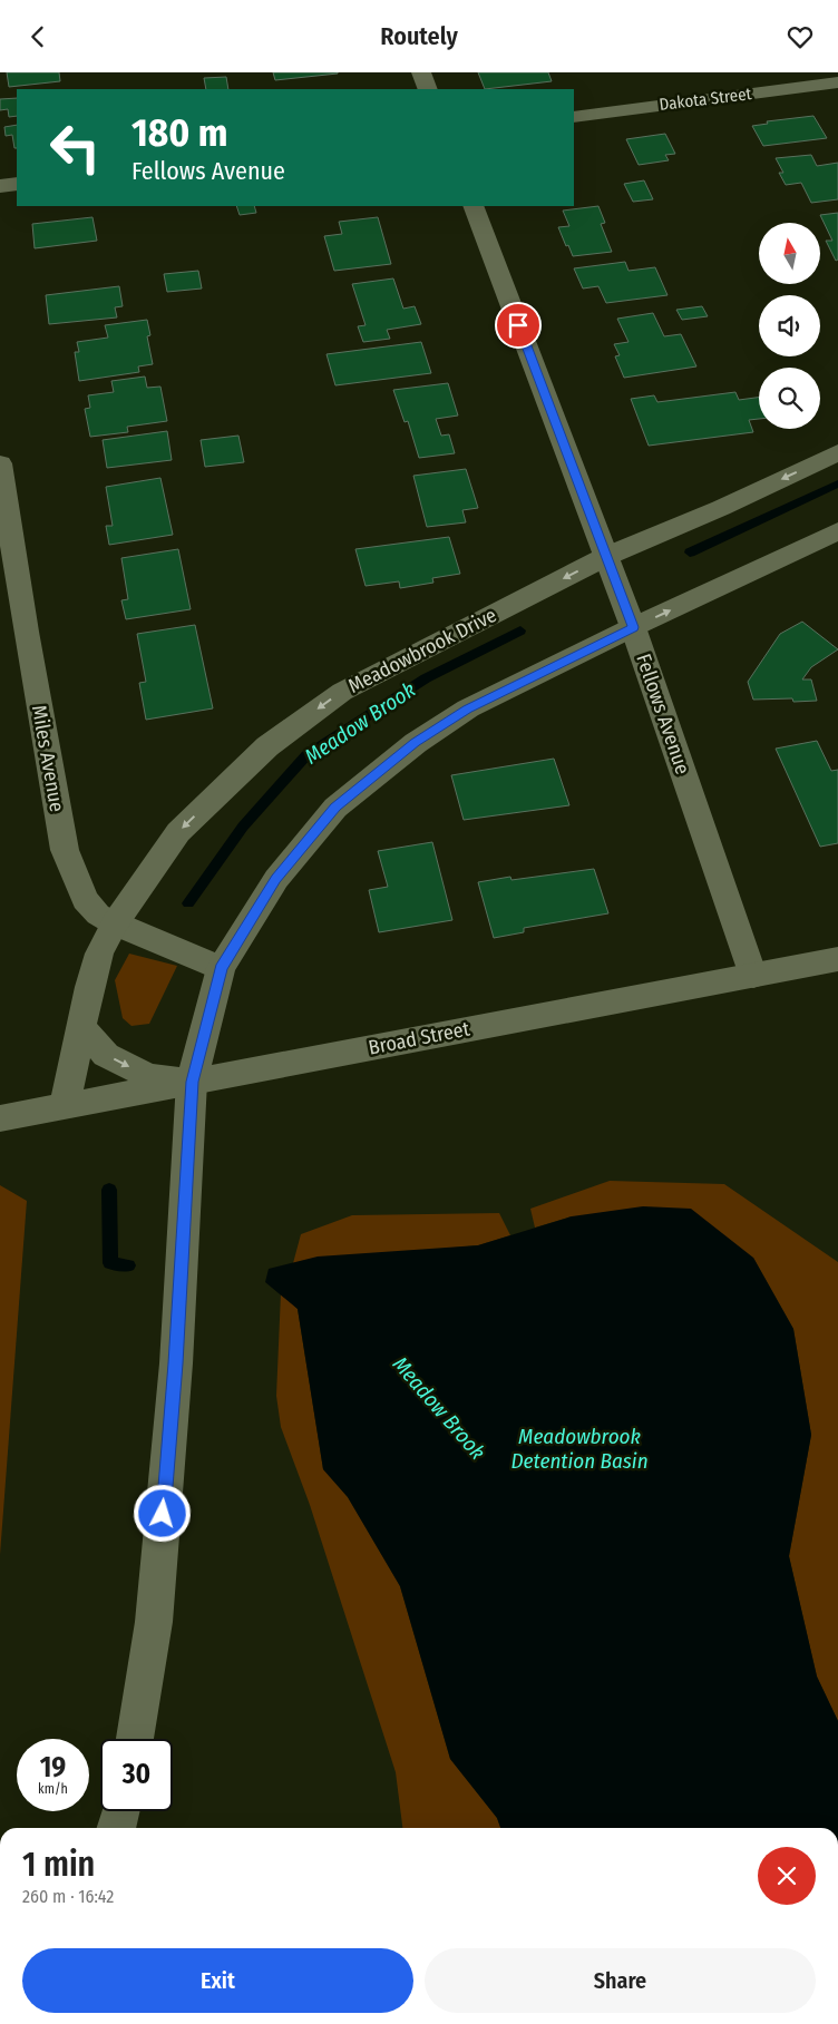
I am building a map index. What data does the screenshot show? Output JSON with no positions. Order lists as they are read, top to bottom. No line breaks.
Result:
{"streets":{"street":["Dakota Street","Meadowbrook Drive","Fellows Avenue","Miles Avenue","Broad Street"]},"crossings":[["Meadowbrook Drive","Fellows Avenue"],["Meadowbrook Drive","Miles Avenue"],["Meadowbrook Drive","Broad Street"],["Fellows Avenue","Broad Street"]],"water":["Meadow Brook","Meadowbrook Detention Basin"],"north":"top","page":{"header":"Routely","turn":["180 m","Fellows Avenue"],"speed":"19 km/h","limit":"30","heading":["1 min","260 m · 16:42"],"buttons":["Exit","Share"]}}
